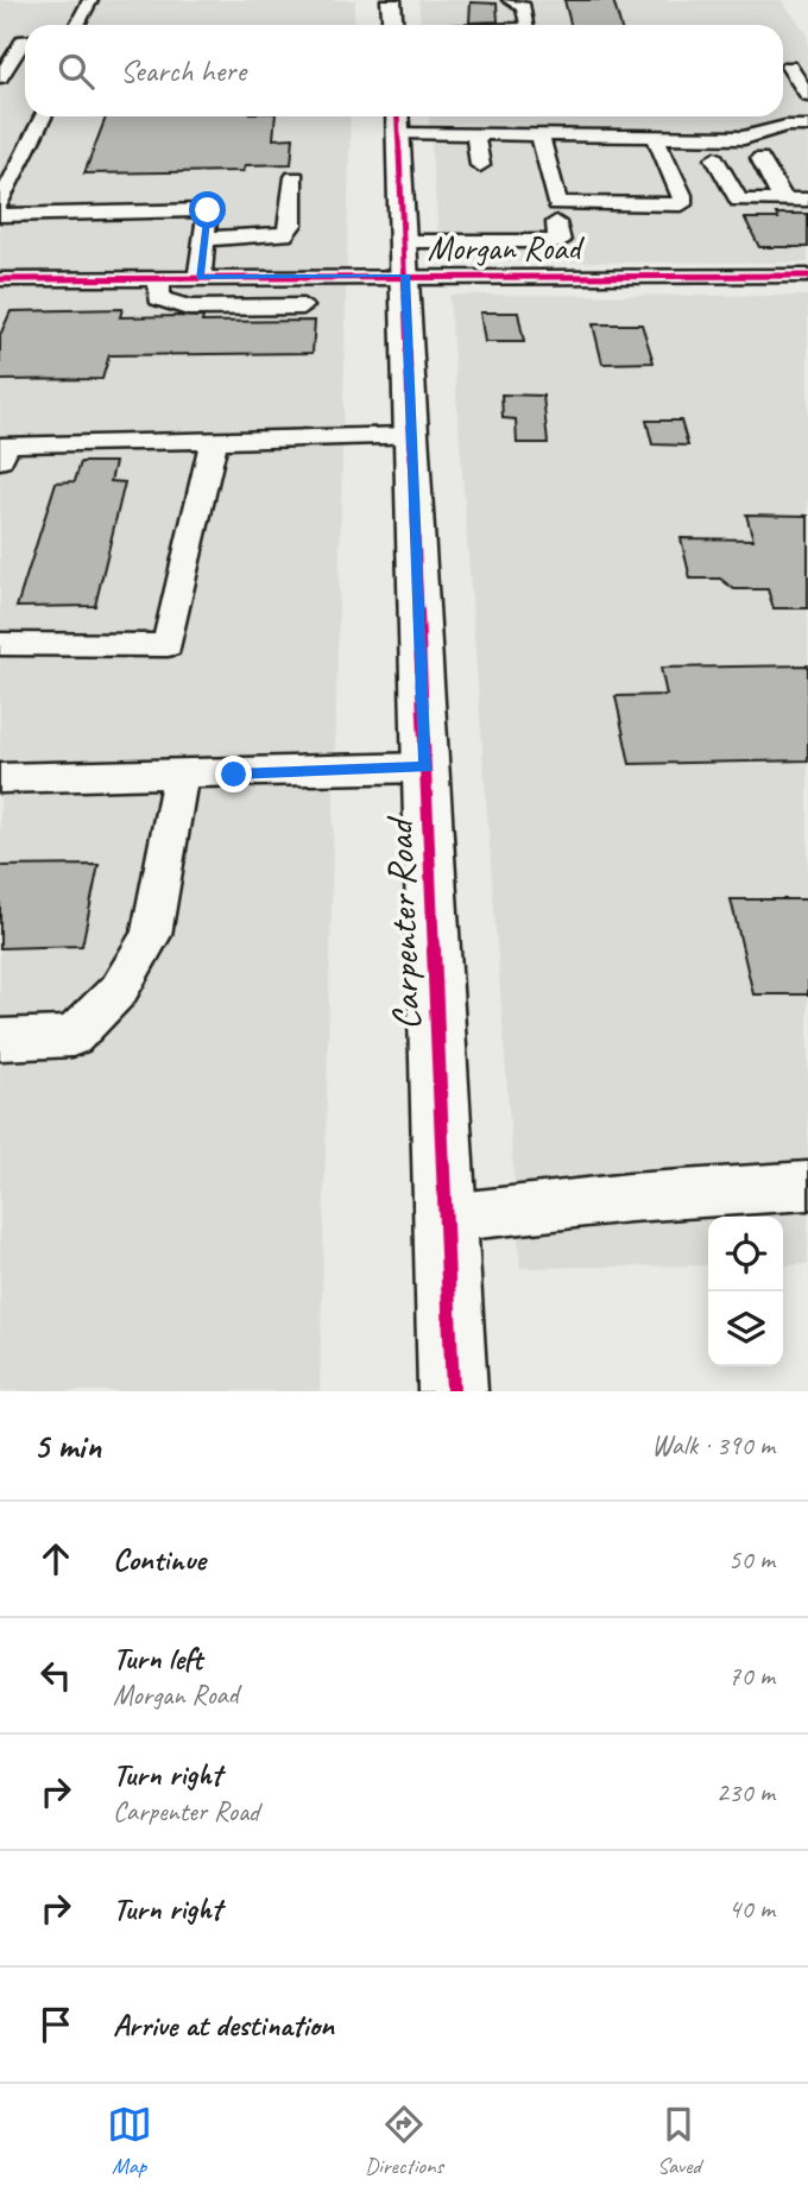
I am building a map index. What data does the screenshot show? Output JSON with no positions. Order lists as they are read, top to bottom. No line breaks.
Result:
{"streets":{"main road":["Carpenter Road"],"street":["Morgan Road"]},"crossings":[["Morgan Road","Carpenter Road"]],"page":{"search":"Search here","heading":["5 min","Walk · 390 m"],"list":[["Continue","50 m"],["Turn left","Morgan Road","70 m"],["Turn right","Carpenter Road","230 m"],["Turn right","40 m"],"Arrive at destination"],"nav":["Map","Directions","Saved"]}}
